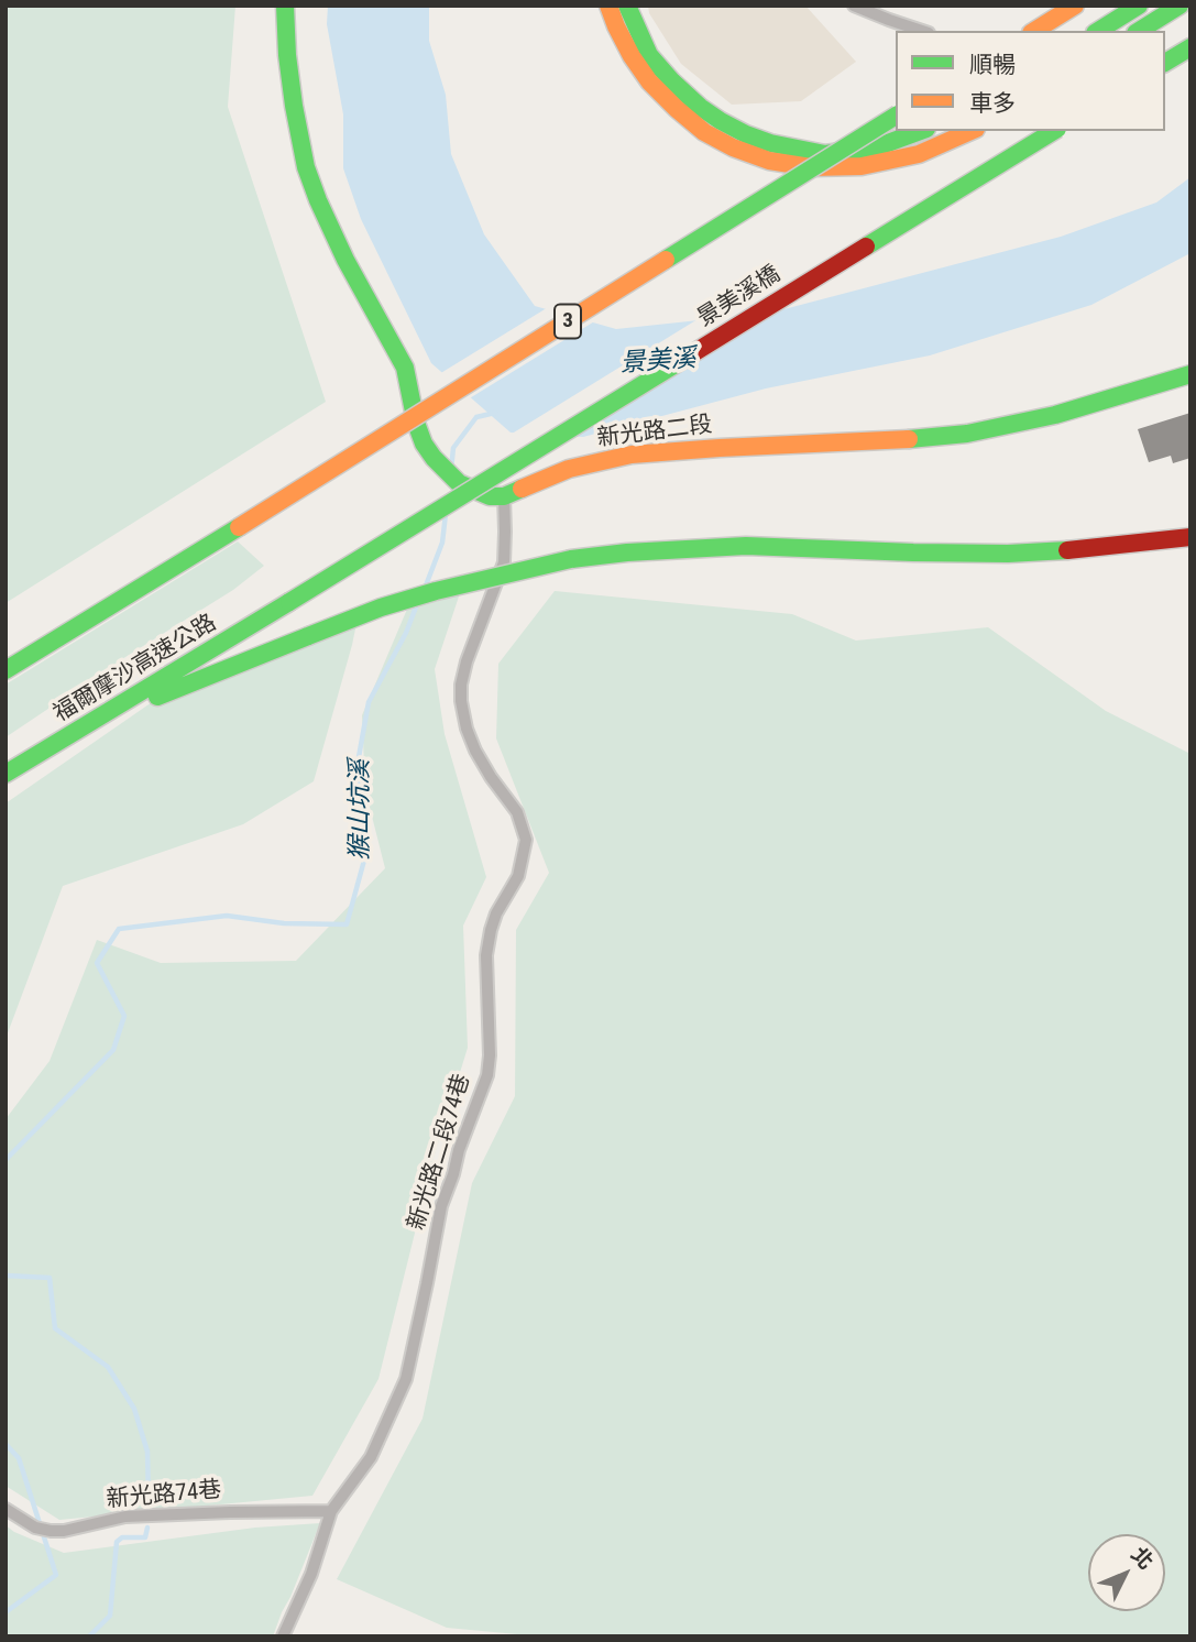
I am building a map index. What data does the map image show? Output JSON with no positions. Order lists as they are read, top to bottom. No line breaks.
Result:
{"streets":{"main road":["景美溪橋","3","新光路二段","福爾摩沙高速公路"],"street":["新光路二段74巷","新光路74巷"]},"crossings":[["景美溪橋","福爾摩沙高速公路"],["新光路二段","新光路二段74巷"],["新光路二段74巷","新光路74巷"]],"water":["景美溪","猴山坑溪"],"legend":["順暢","車多"],"north":"top right"}
